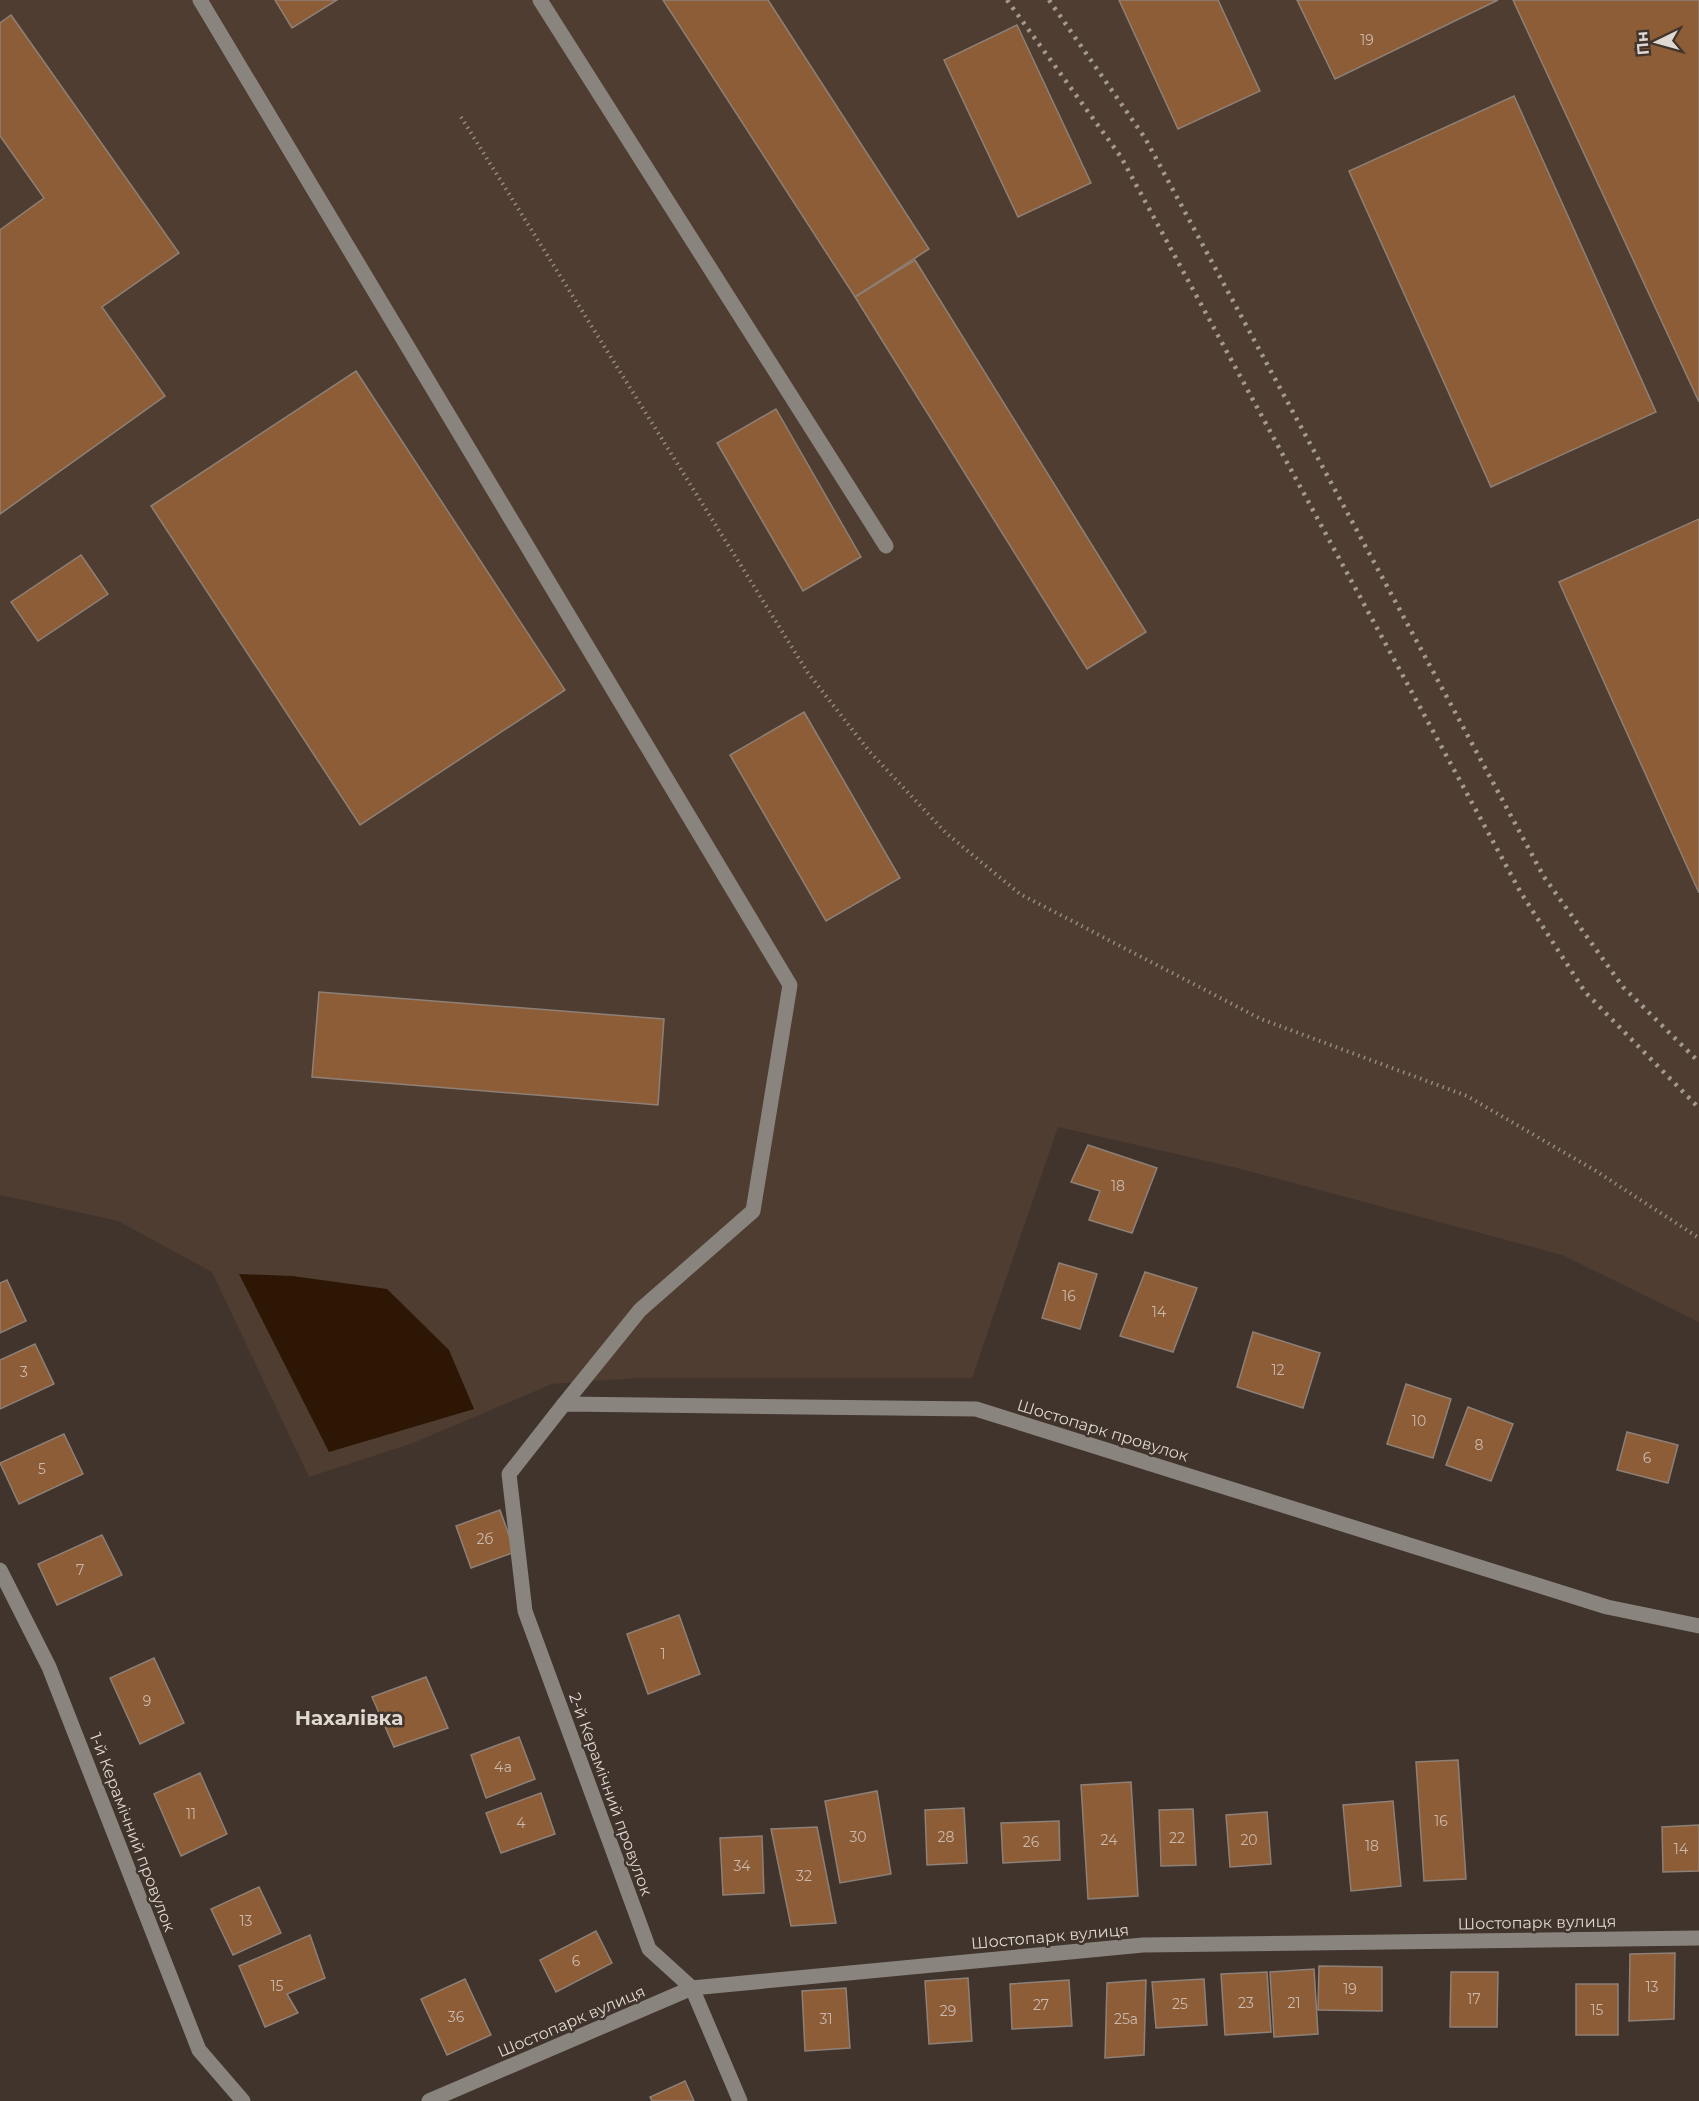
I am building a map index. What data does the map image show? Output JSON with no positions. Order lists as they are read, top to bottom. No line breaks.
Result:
{"streets":{"street":["Шостопарк провулок","2-й Керамічний провулок","1-й Керамічний провулок","Шостопарк вулиця"]},"crossings":[["Шостопарк провулок","2-й Керамічний провулок"],["2-й Керамічний провулок","Шостопарк вулиця"]],"districts":["Нахалівка"],"house_numbers":["19","18","16","14","12","3","10","8","6","5","2б","7","1","9","4а","11","16","4","30","28","22","24","20","26","18","14","34","32","13","6","15","13","19","17","23","21","25","27","15","29","36","31","25а"],"north":"left"}
